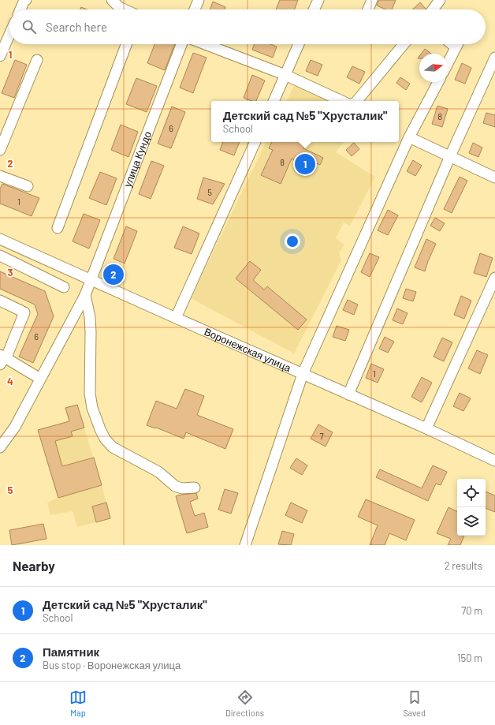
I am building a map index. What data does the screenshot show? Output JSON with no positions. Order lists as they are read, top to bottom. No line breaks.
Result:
{"streets":{"street":["улица Кундо","Воронежская улица"]},"crossings":[["улица Кундо","Воронежская улица"]],"house_numbers":["8","6","8","5","1","6","1","7"],"north":"right","page":{"search":"Search here","popup":["Детский сад №5 \"Хрусталик\"","School"],"pins":["1","2"],"heading":["Nearby","2 results"],"list":[{"mark":"1","name":"Детский сад №5 \"Хрусталик\"","note":"School","value":"70 m"},{"mark":"2","name":"Памятник","note":"Bus stop · Воронежская улица","value":"150 m"}],"nav":["Map","Directions","Saved"]},"grid":{"rows":["1","2","3","4","5"]}}
